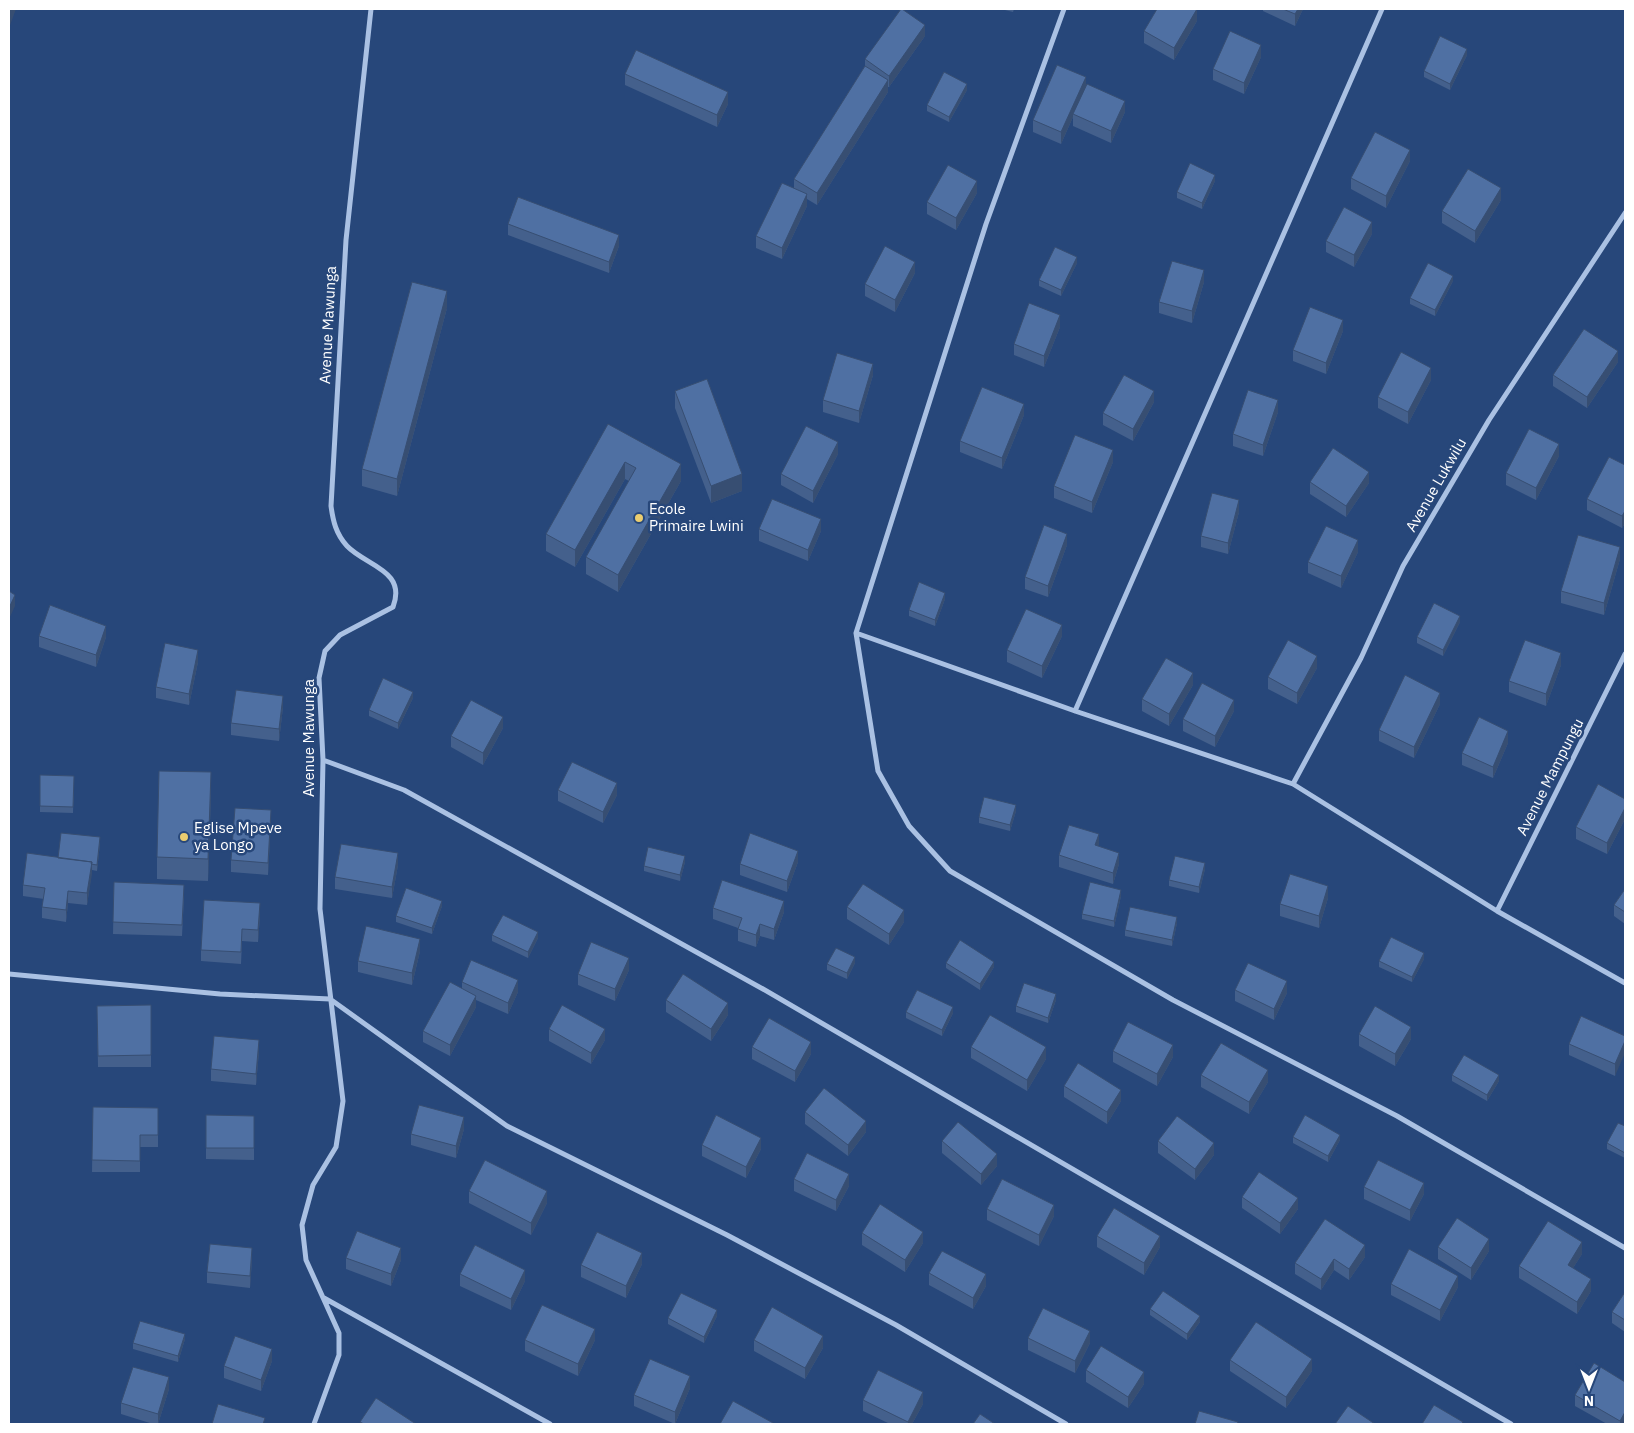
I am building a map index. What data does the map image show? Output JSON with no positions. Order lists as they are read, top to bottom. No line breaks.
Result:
{"streets":{"street":["Avenue Mawunga","Avenue Lukwilu","Avenue Mampungu"]},"places":["Ecole Primaire Lwini","Eglise Mpeve ya Longo"],"north":"bottom"}
